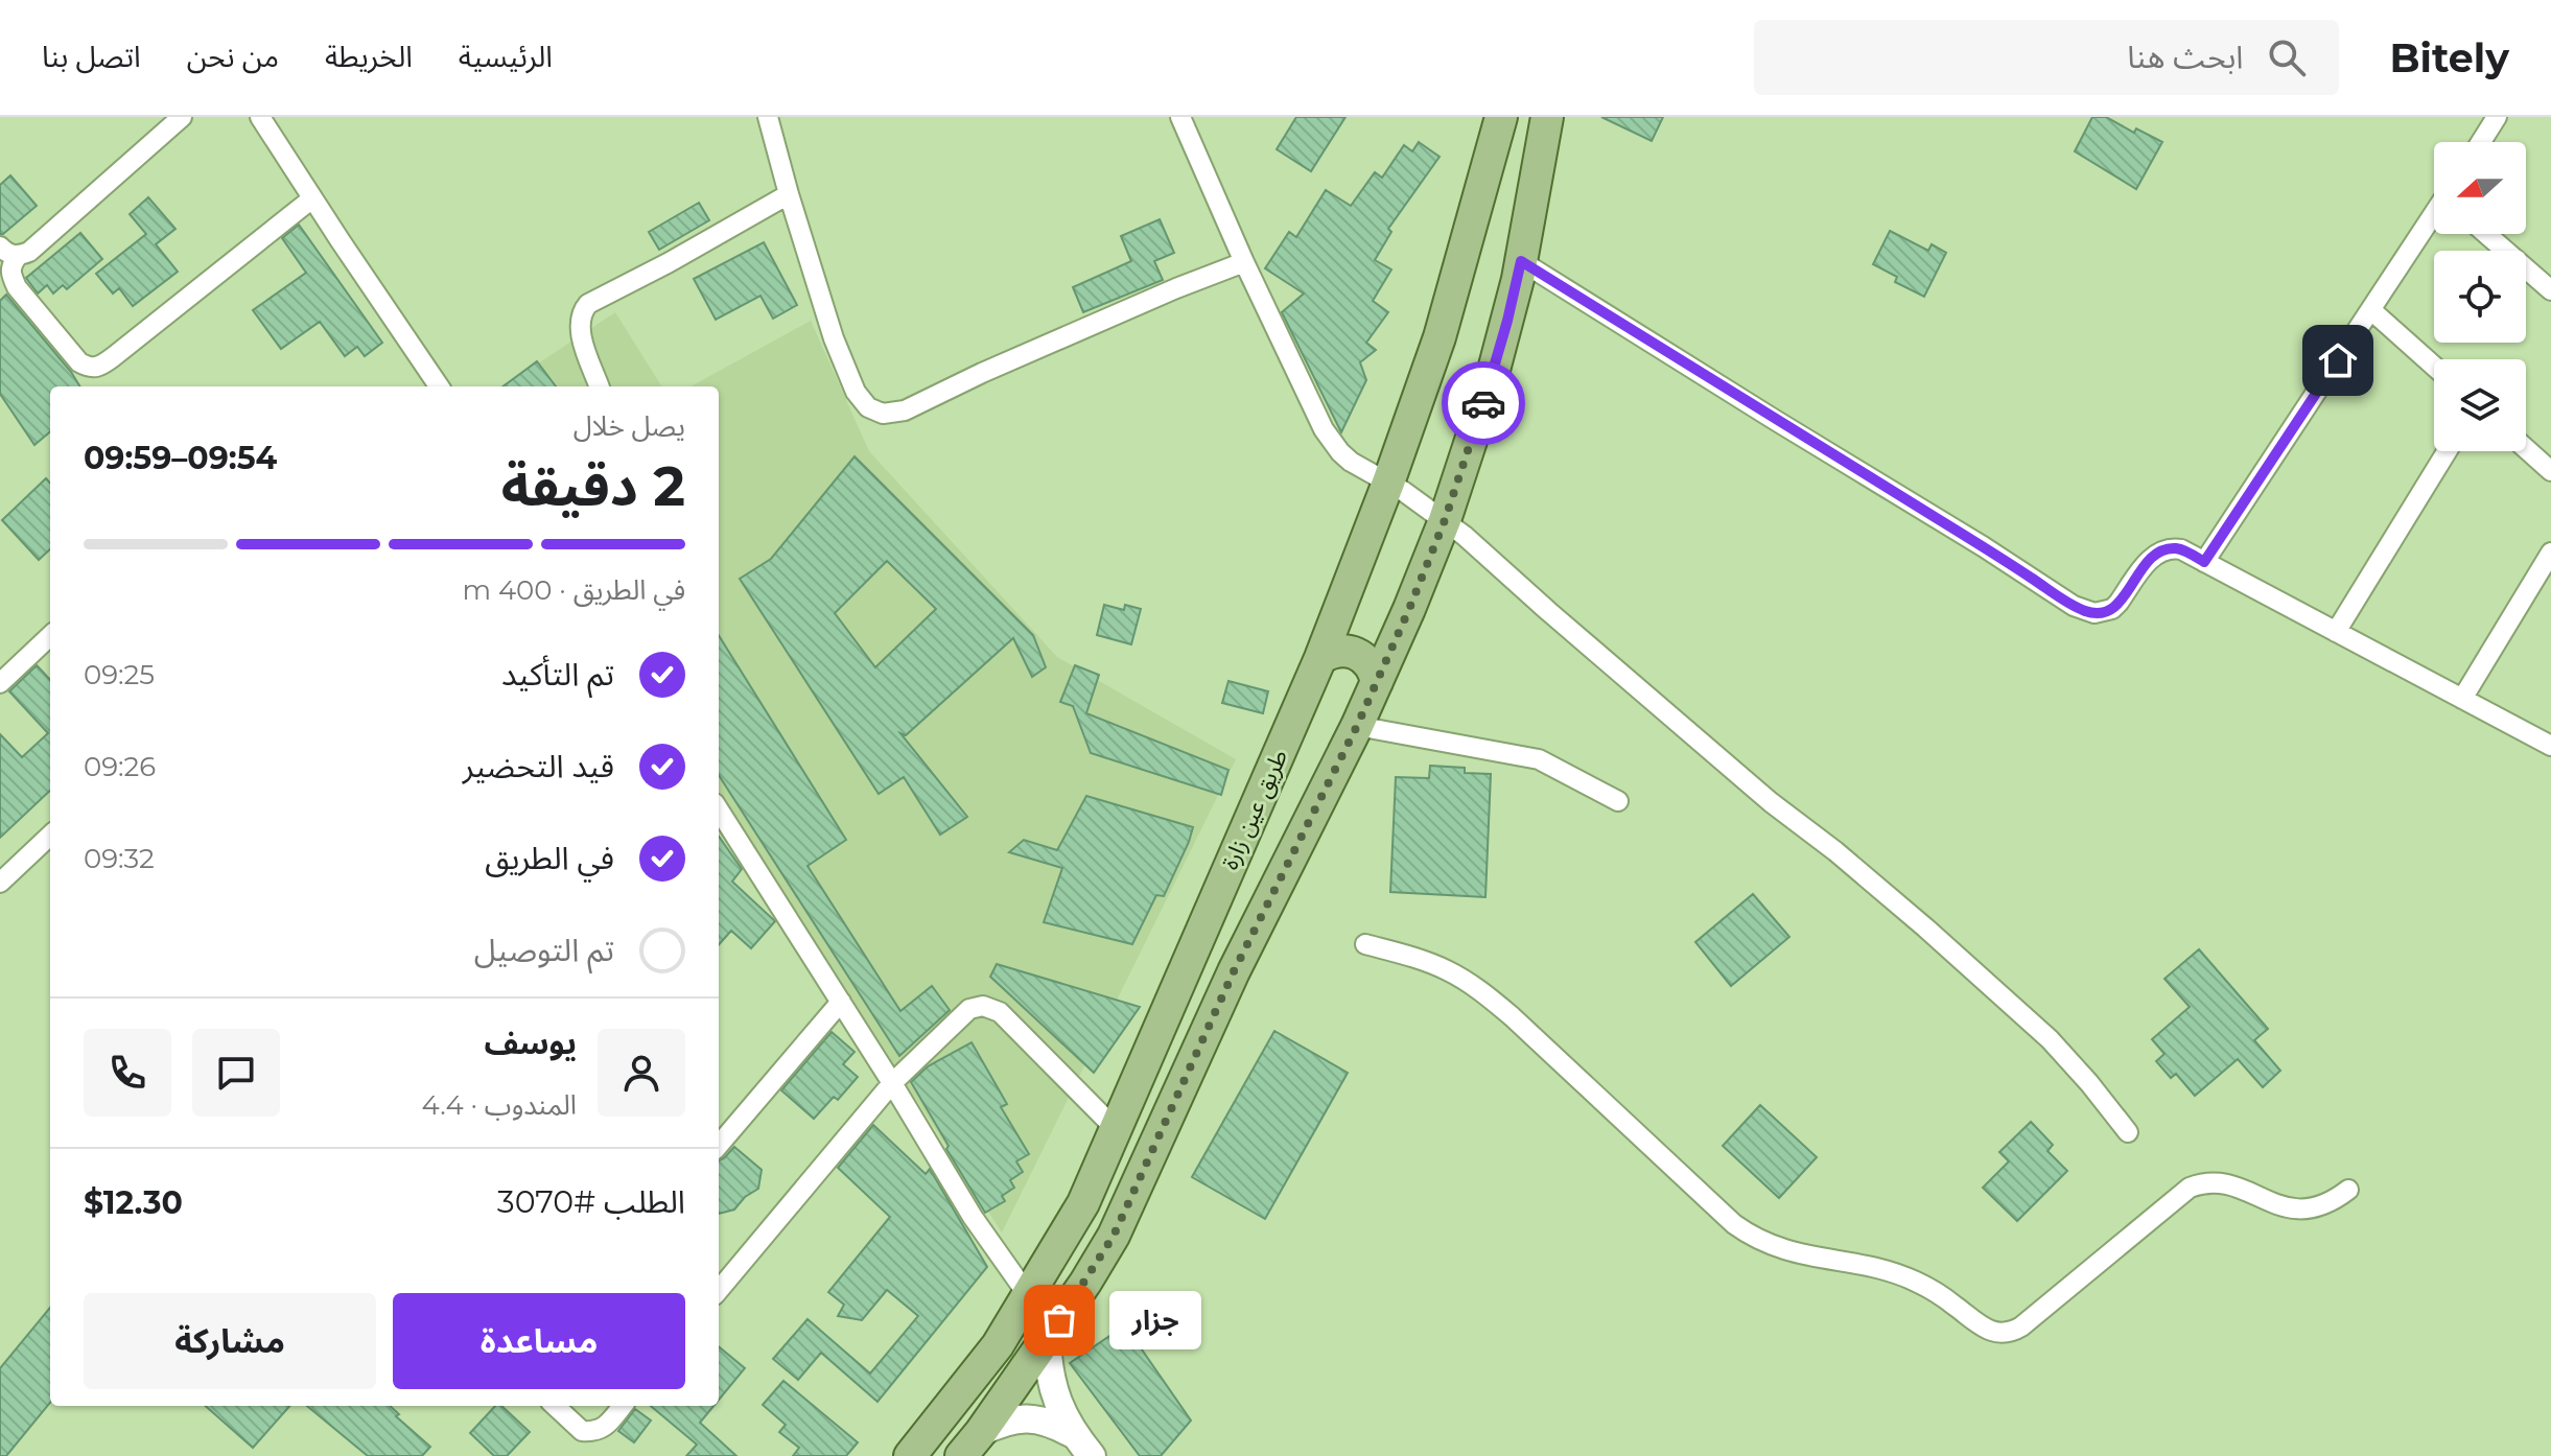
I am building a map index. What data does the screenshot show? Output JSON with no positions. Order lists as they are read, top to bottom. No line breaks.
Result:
{"streets":{"main road":["طريق عين زارة"]},"places":["جزار"],"north":"left","page":{"header":"Bitely","search":"ابحث هنا","nav":["الرئيسية","الخريطة","من نحن","اتصل بنا"],"heading":["2 دقيقة","يصل خلال","09:54–09:59"],"panel":["يوسف","المندوب · 4.4","الطلب #3070","$12.30"],"bar":"في الطريق · 400 m","list":[["تم التأكيد","09:25"],["قيد التحضير","09:26"],["في الطريق","09:32"],"تم التوصيل"],"buttons":["مساعدة","مشاركة"],"bubble":"جزار"}}
